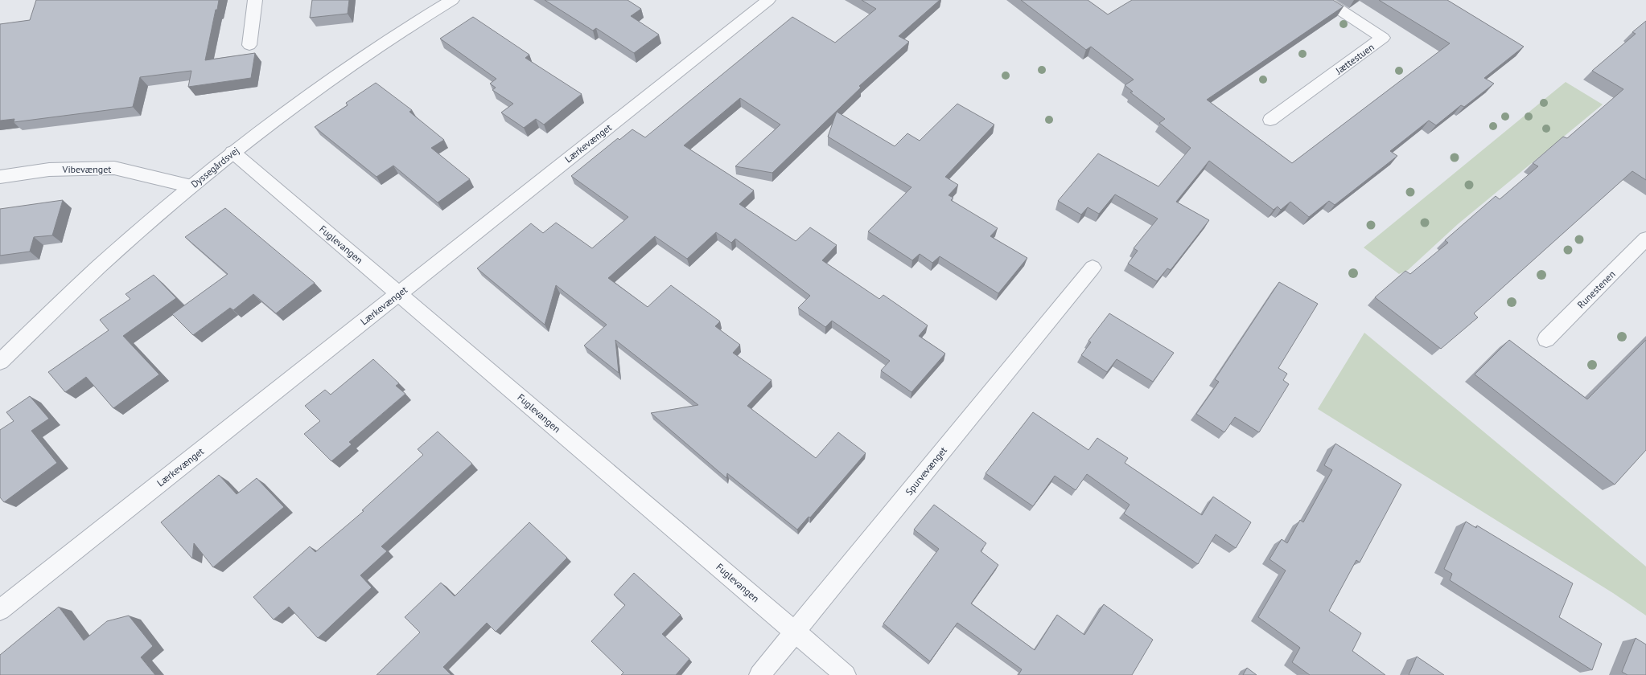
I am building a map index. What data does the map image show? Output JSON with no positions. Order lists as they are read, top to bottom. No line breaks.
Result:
{"streets":{"street":["Jættestuen","Lærkevænget","Dyssegårdsvej","Vibevænget","Fuglevangen","Runestenen","Spurvevænget"]},"crossings":[["Lærkevænget","Fuglevangen"],["Dyssegårdsvej","Vibevænget"],["Dyssegårdsvej","Fuglevangen"],["Fuglevangen","Spurvevænget"]]}
